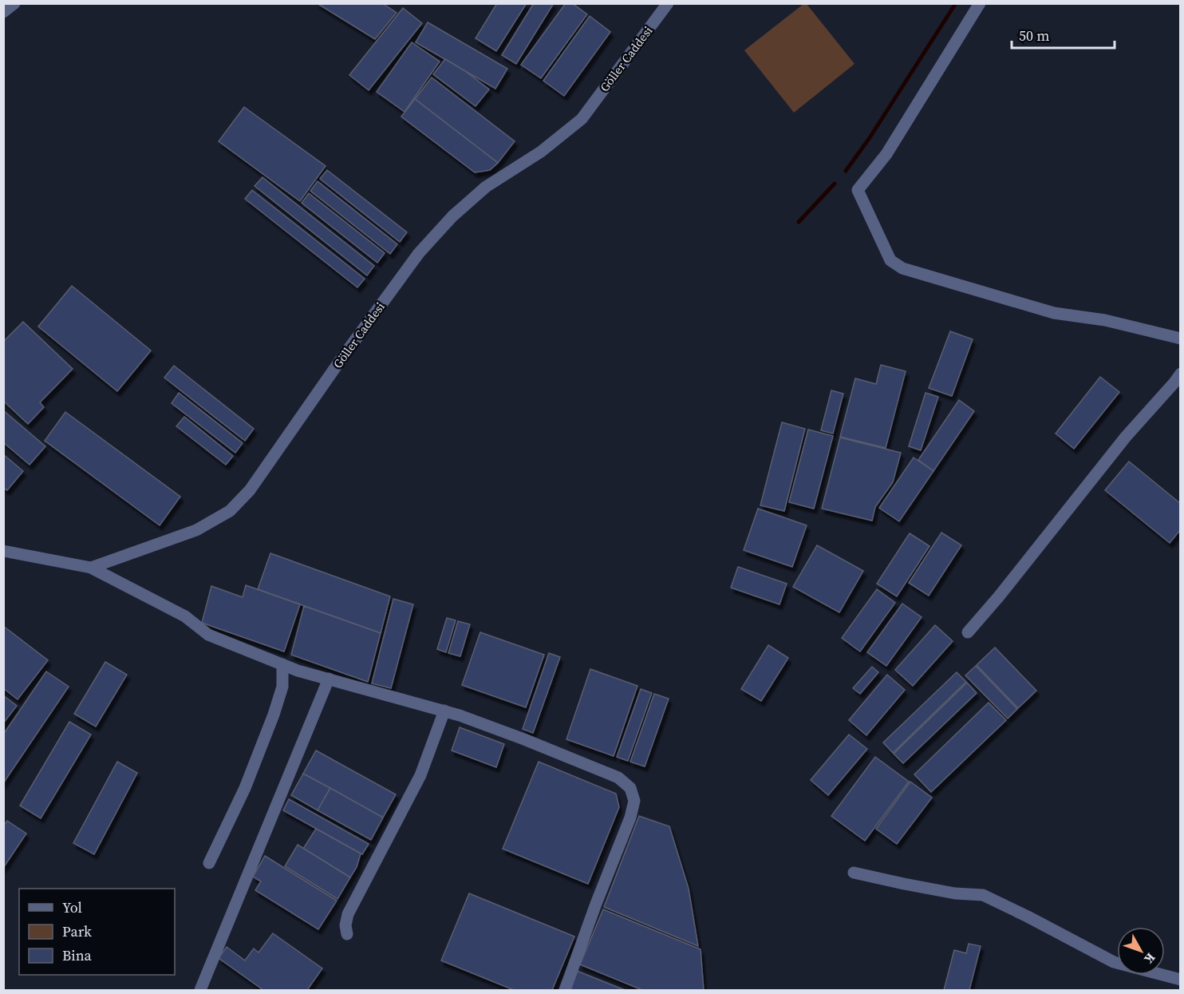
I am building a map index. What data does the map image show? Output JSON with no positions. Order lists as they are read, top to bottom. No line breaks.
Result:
{"streets":{"street":["Göller Caddesi"]},"legend":["Yol","Park","Bina"],"scale_bar":"50 m","north":"bottom right"}
